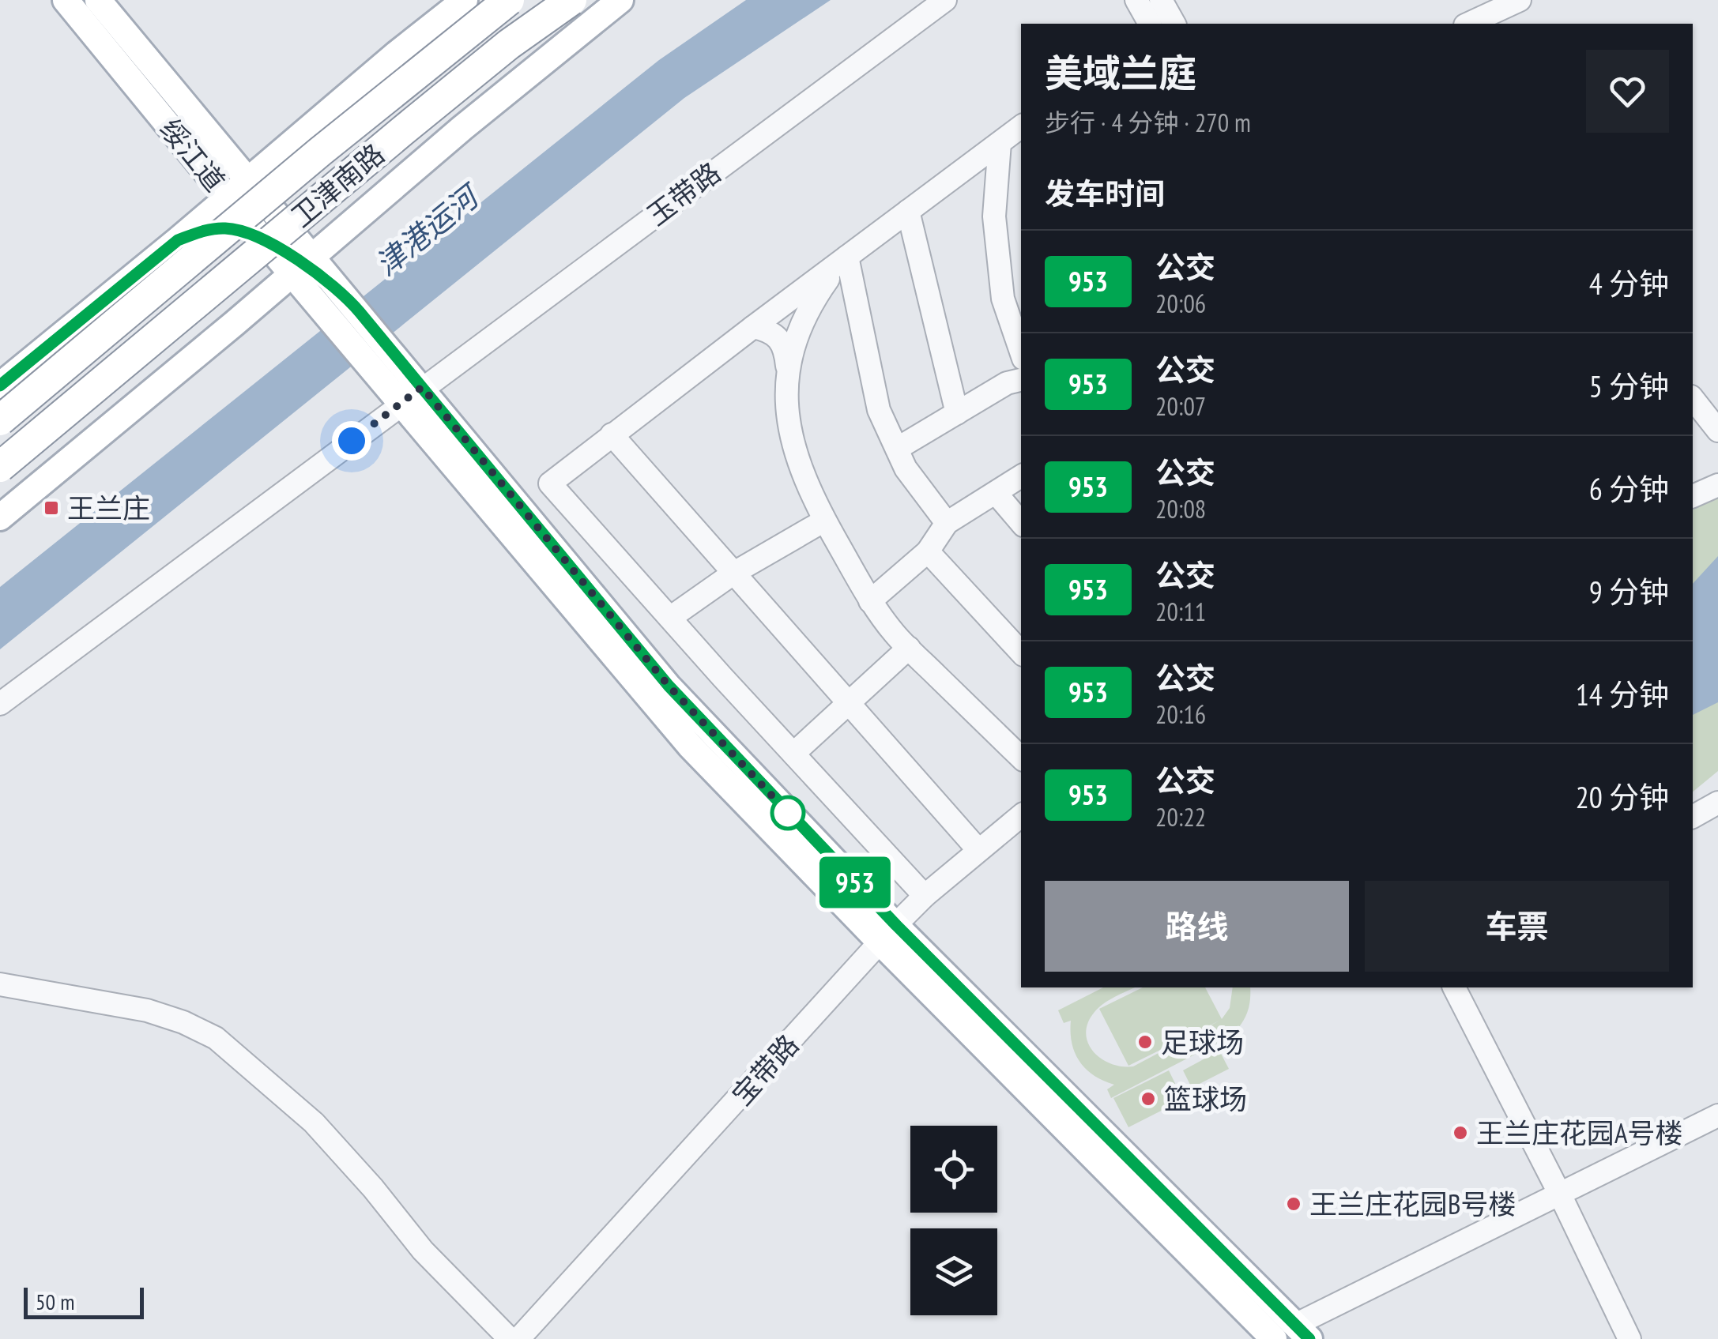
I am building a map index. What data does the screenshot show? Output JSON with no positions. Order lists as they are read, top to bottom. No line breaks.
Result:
{"streets":{"highway":["卫津南路"],"main road":["绥江道"],"street":["玉带路","宝带路"]},"crossings":[["绥江道","玉带路"]],"water":["津港运河"],"places":{"transit":["王兰庄"],"other":["足球场","篮球场","王兰庄花园A号楼","王兰庄花园B号楼"]},"lines":["bus line 953"],"scale_bar":"50 m","page":{"on_map":"953","heading":[["美域兰庭","步行 · 4 分钟 · 270 m"],"发车时间"],"list":[{"mark":"953","name":"公交","note":"20:06","value":"4 分钟"},{"mark":"953","name":"公交","note":"20:07","value":"5 分钟"},{"mark":"953","name":"公交","note":"20:08","value":"6 分钟"},{"mark":"953","name":"公交","note":"20:11","value":"9 分钟"},{"mark":"953","name":"公交","note":"20:16","value":"14 分钟"},{"mark":"953","name":"公交","note":"20:22","value":"20 分钟"}],"buttons":["路线","车票"],"scale":"50 m"}}
